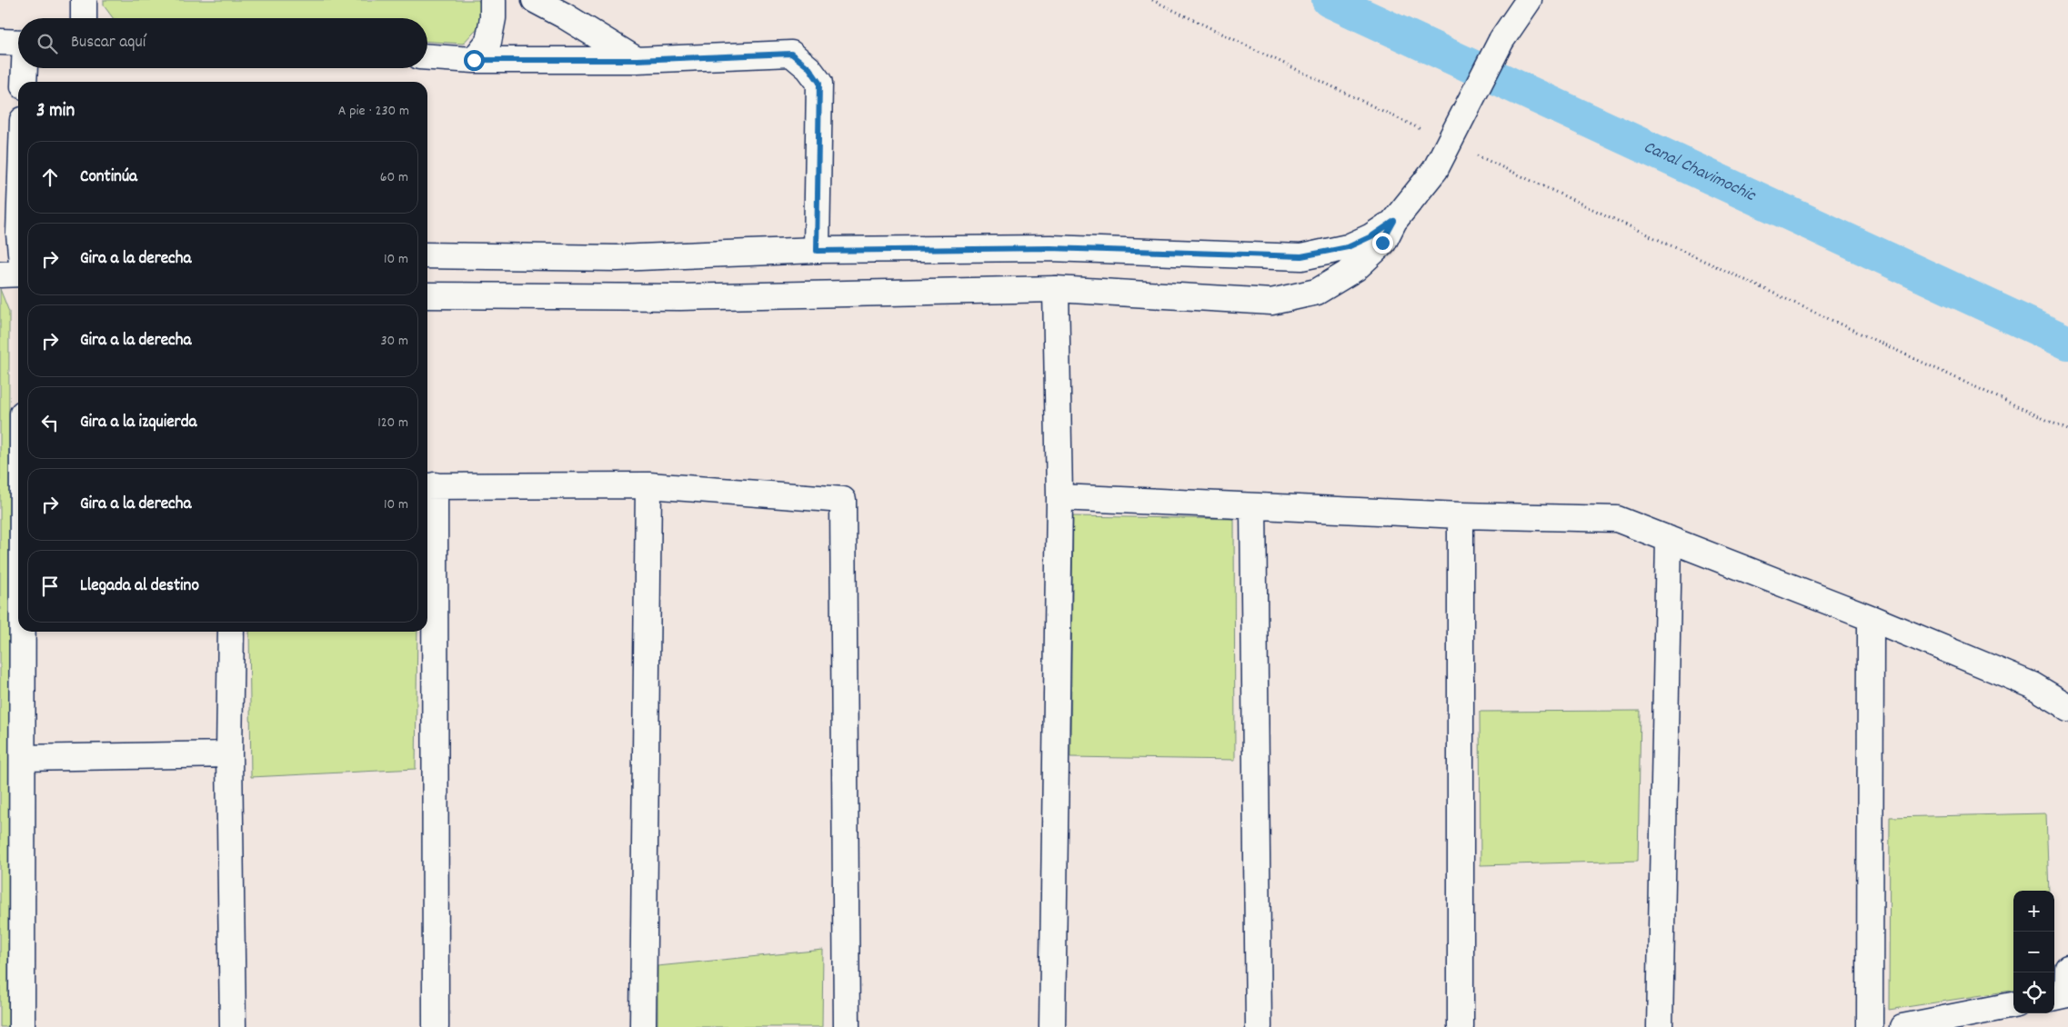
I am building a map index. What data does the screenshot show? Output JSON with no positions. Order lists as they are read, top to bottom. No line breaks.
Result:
{"water":["Canal Chavimochic"],"page":{"search":"Buscar aquí","heading":["3 min","A pie · 230 m"],"list":[["Continúa","60 m"],["Gira a la derecha","10 m"],["Gira a la derecha","30 m"],["Gira a la izquierda","120 m"],["Gira a la derecha","10 m"],"Llegada al destino"],"map_buttons":["+","−"]}}
